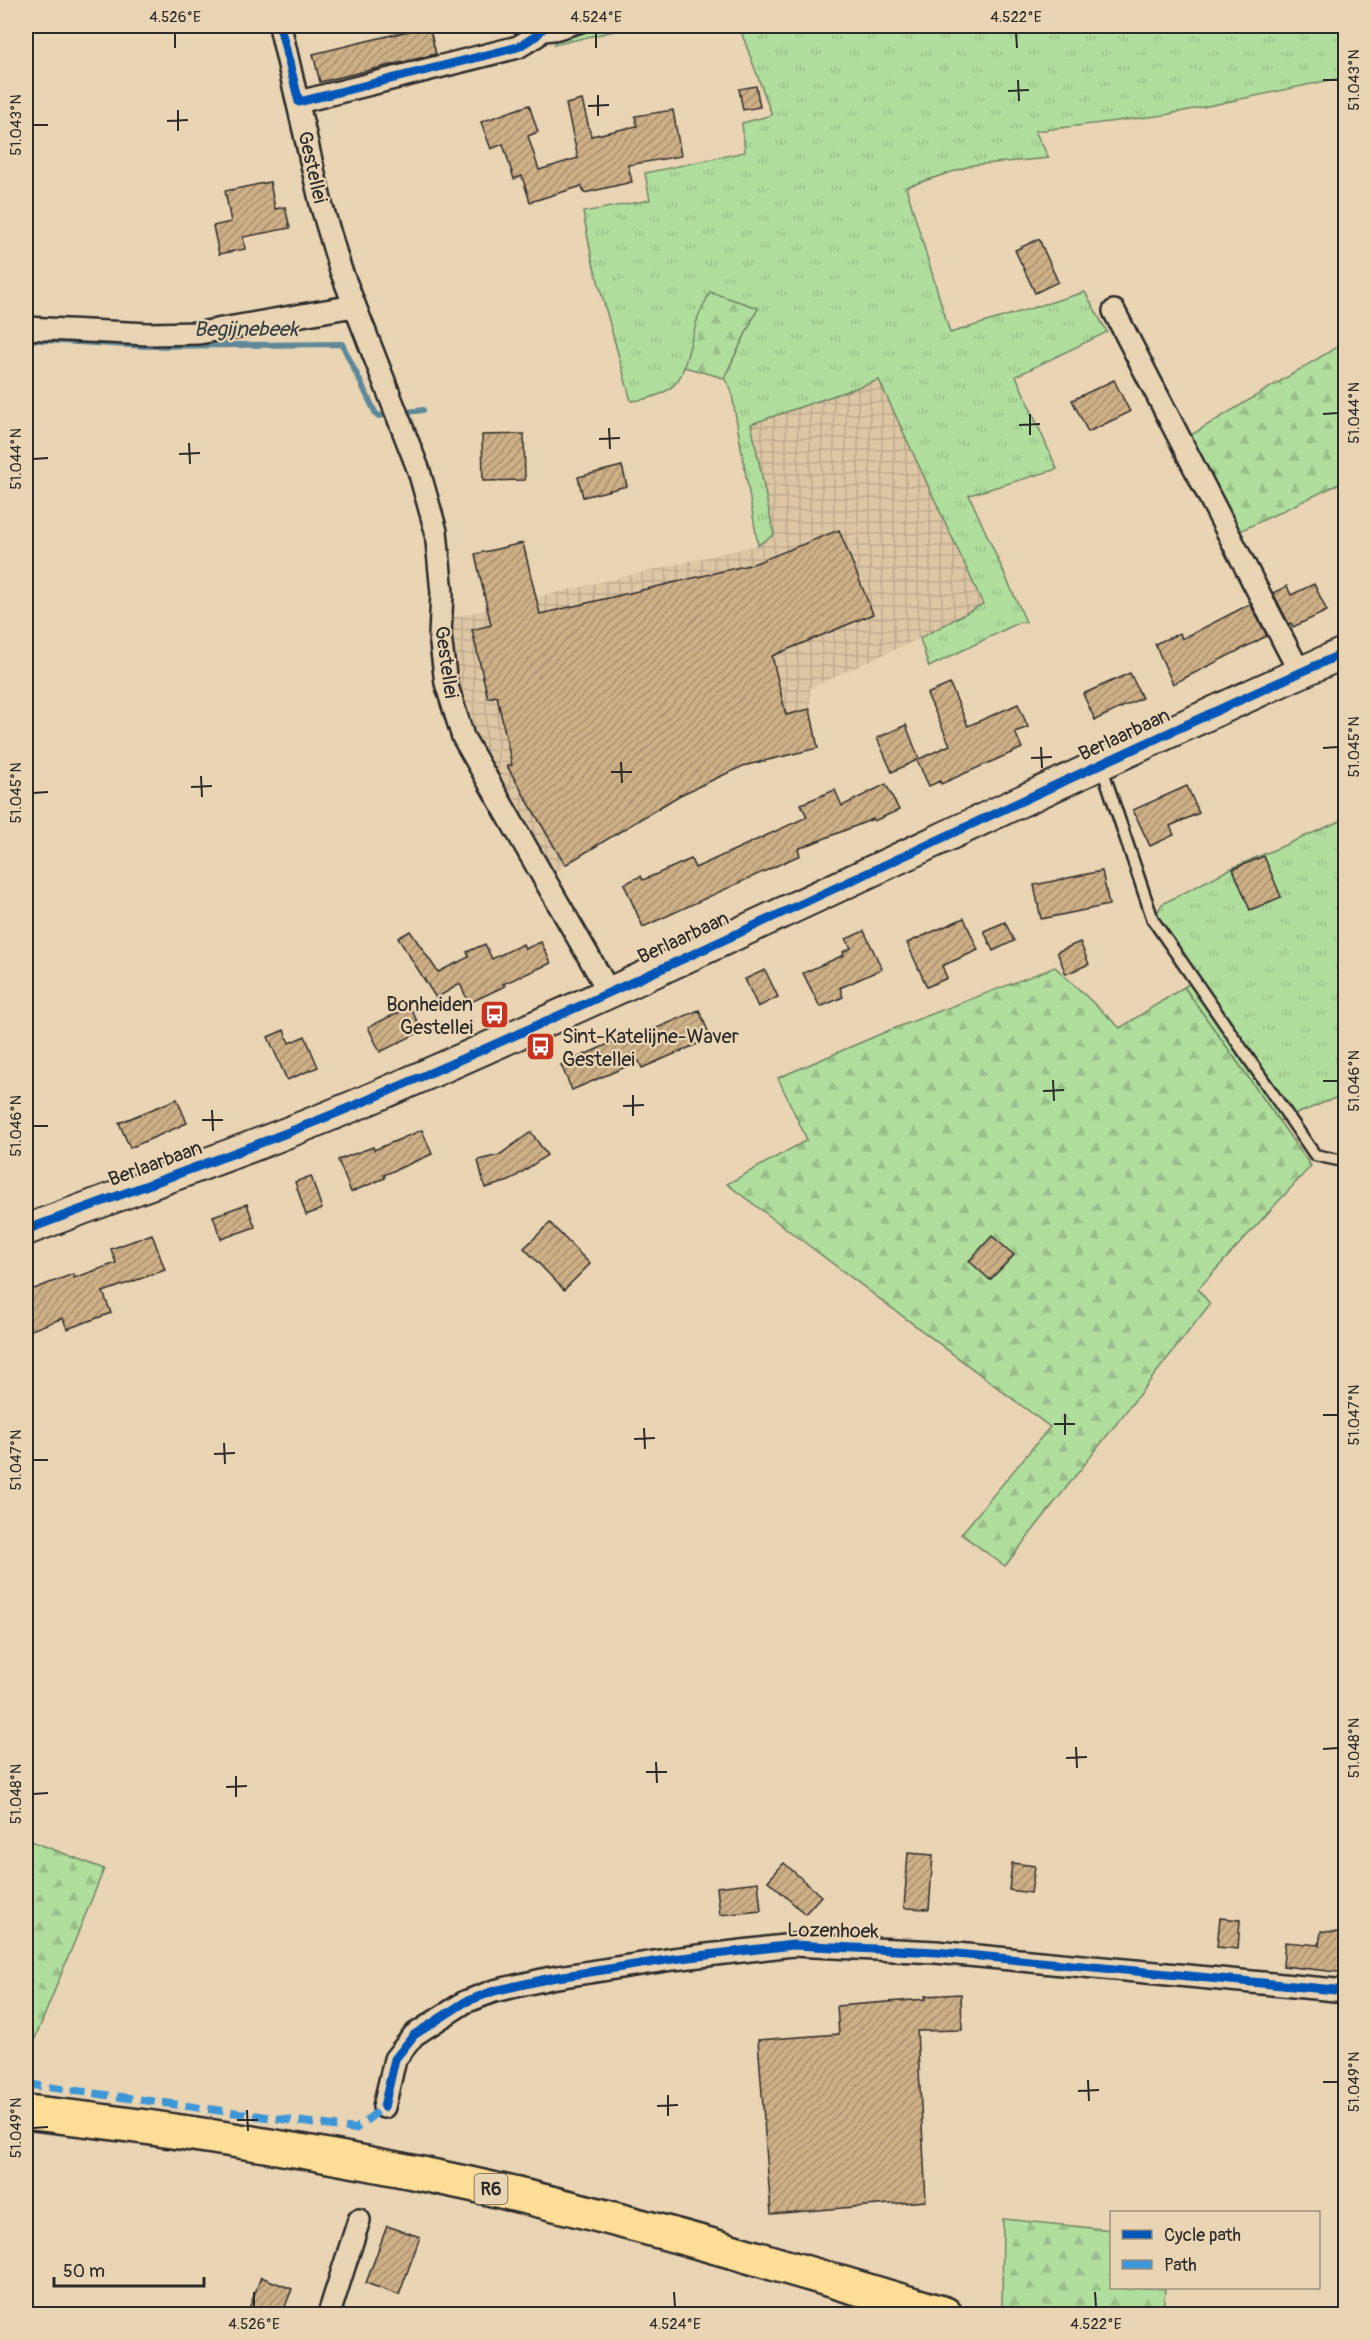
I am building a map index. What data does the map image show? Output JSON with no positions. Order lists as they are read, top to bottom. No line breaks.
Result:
{"streets":{"main road":["R6"],"street":["Gestellei","Berlaarbaan","Lozenhoek"]},"crossings":[["Gestellei","Berlaarbaan"]],"water":["Begijnebeek"],"places":{"bus stop":["Bonheiden Gestellei","Sint-Katelijne-Waver Gestellei"]},"legend":["Cycle path","Path"],"scale_bar":"50 m","coordinates":["4.526°E","4.524°E","4.522°E","51.043°N","51.044°N","51.045°N","51.046°N","51.047°N","51.048°N","51.049°N"]}
